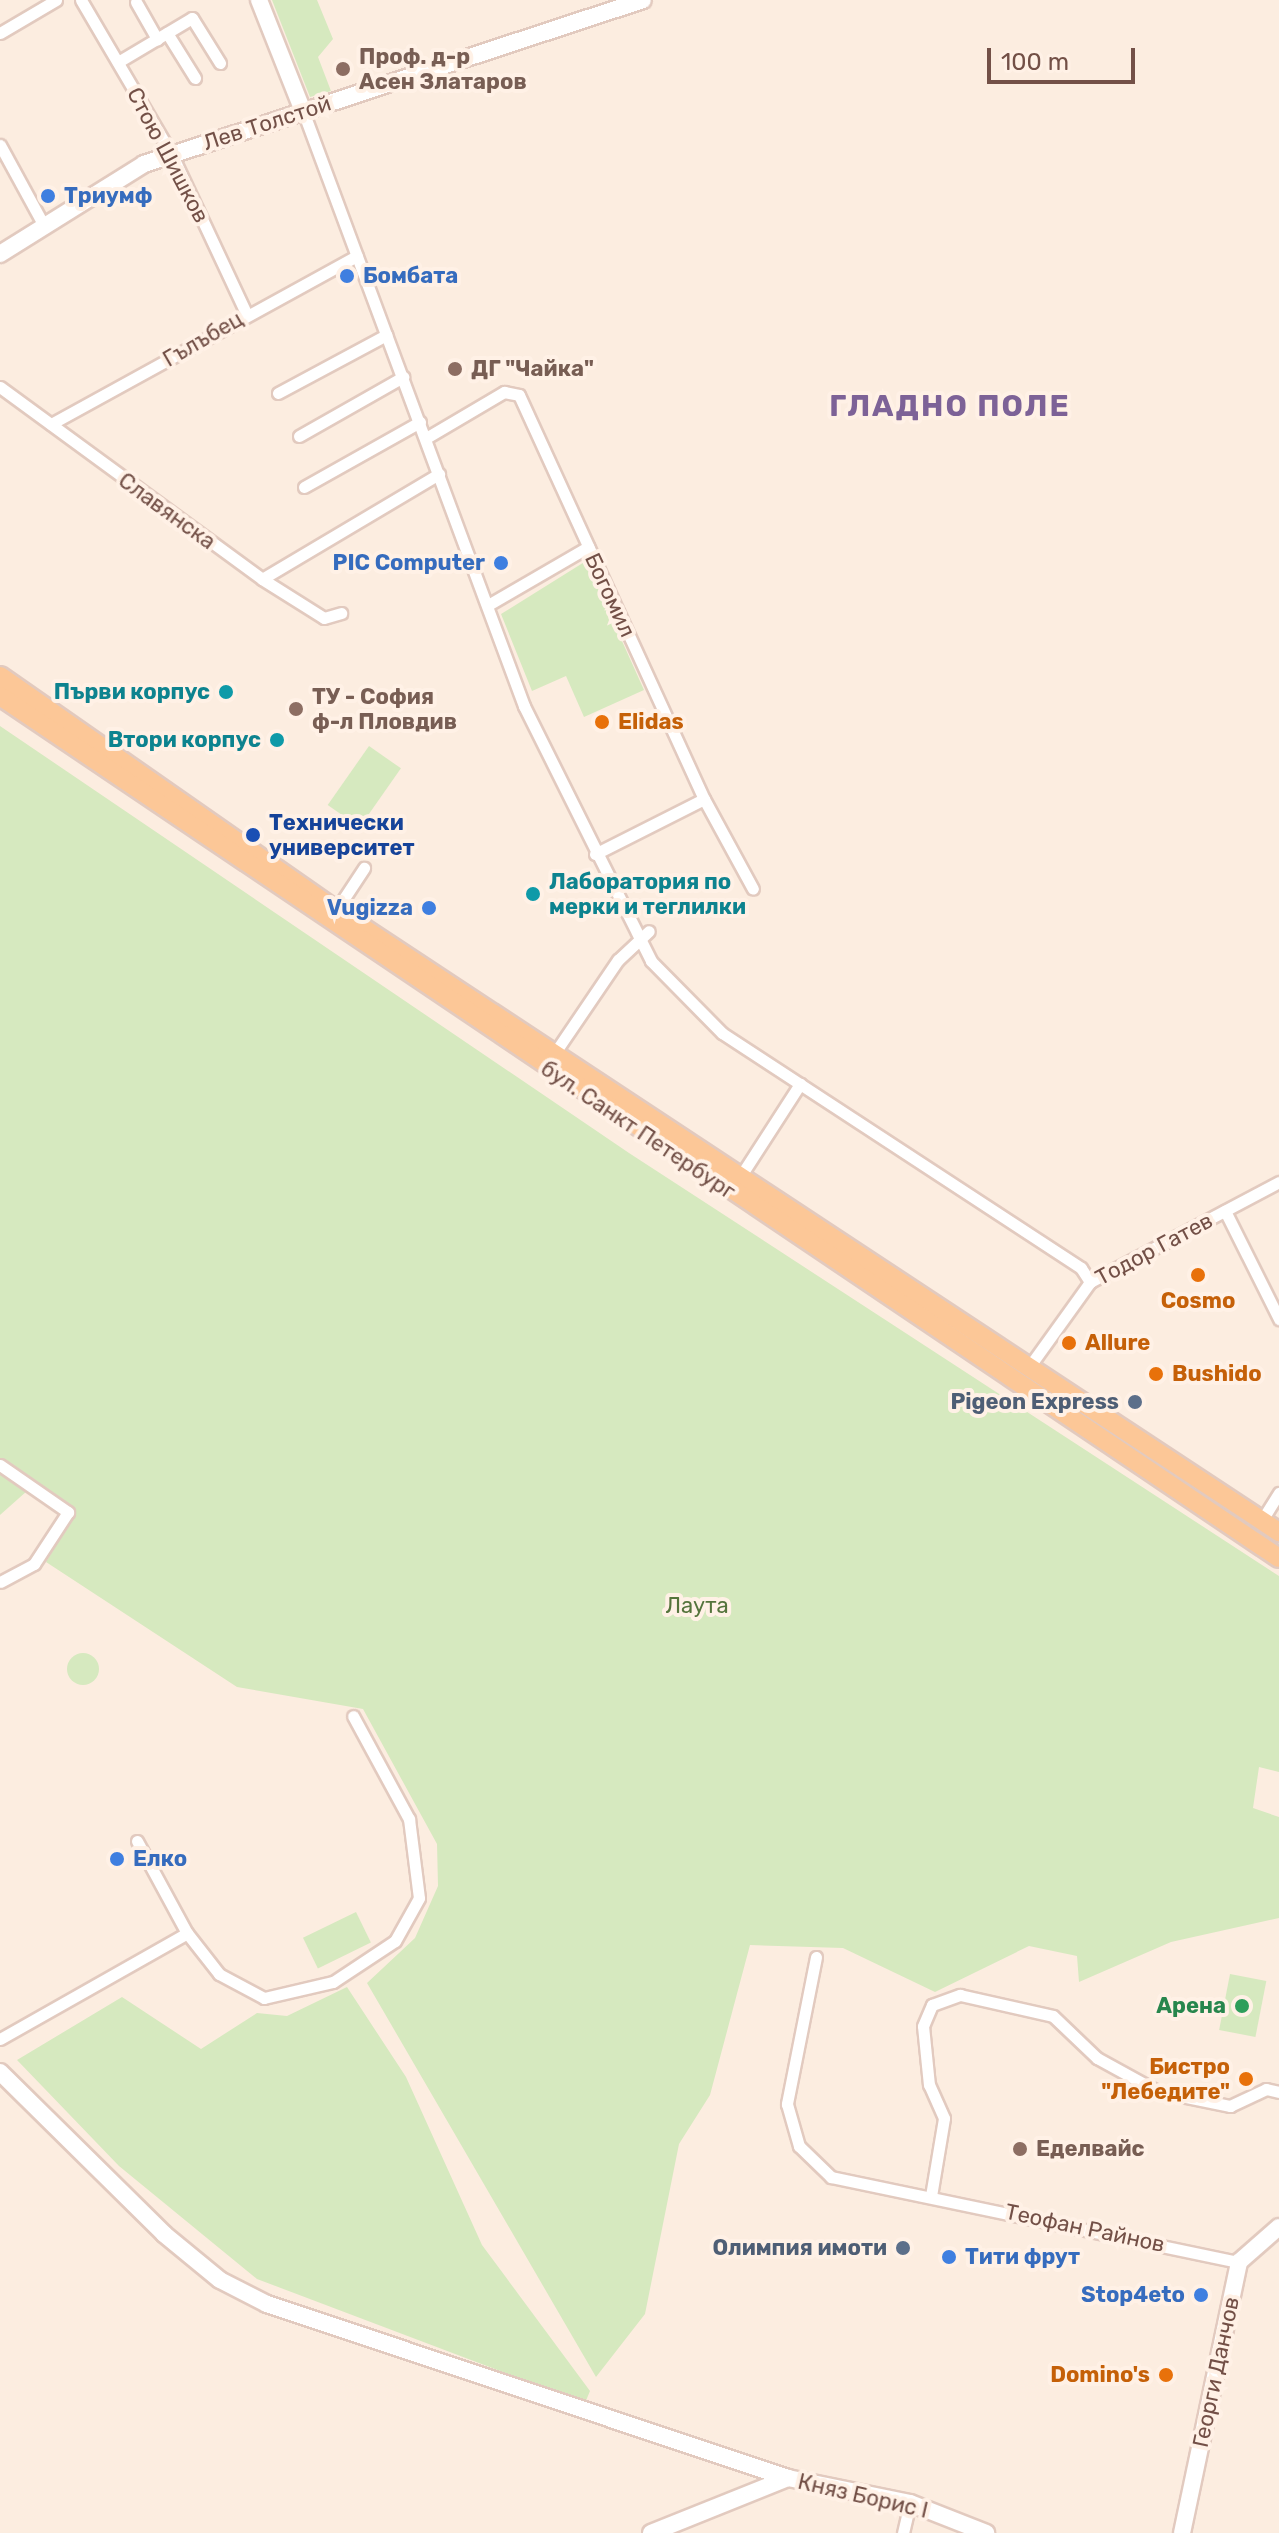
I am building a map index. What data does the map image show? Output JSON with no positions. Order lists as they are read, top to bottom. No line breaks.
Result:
{"streets":{"main road":["бул. Санкт Петербург"],"street":["Лев Толстой","Стою Шишков","Гълъбец","Славянска","Богомил","Тодор Гатев","Теофан Райнов","Георги Данчов","Княз Борис I"]},"crossings":[["Лев Толстой","Стою Шишков"],["Стою Шишков","Гълъбец"],["Гълъбец","Славянска"],["бул. Санкт Петербург","Тодор Гатев"],["Теофан Райнов","Георги Данчов"]],"districts":["ГЛАДНО ПОЛЕ"],"parks":["Лаута"],"places":["Проф. д-р Асен Златаров","Триумф","Бомбата","ДГ \"Чайка\"","PIC Computer","Първи корпус","ТУ - София ф-л Пловдив","Elidas","Втори корпус","Технически университет","Лаборатория по мерки и теглилки","Vugizza","Cosmo","Allure","Bushido","Pigeon Express","Елко","Арена","Бистро \"Лебедите\"","Еделвайс","Олимпия имоти","Тити фрут","Stop4eto","Domino's"],"scale_bar":"100 m"}
